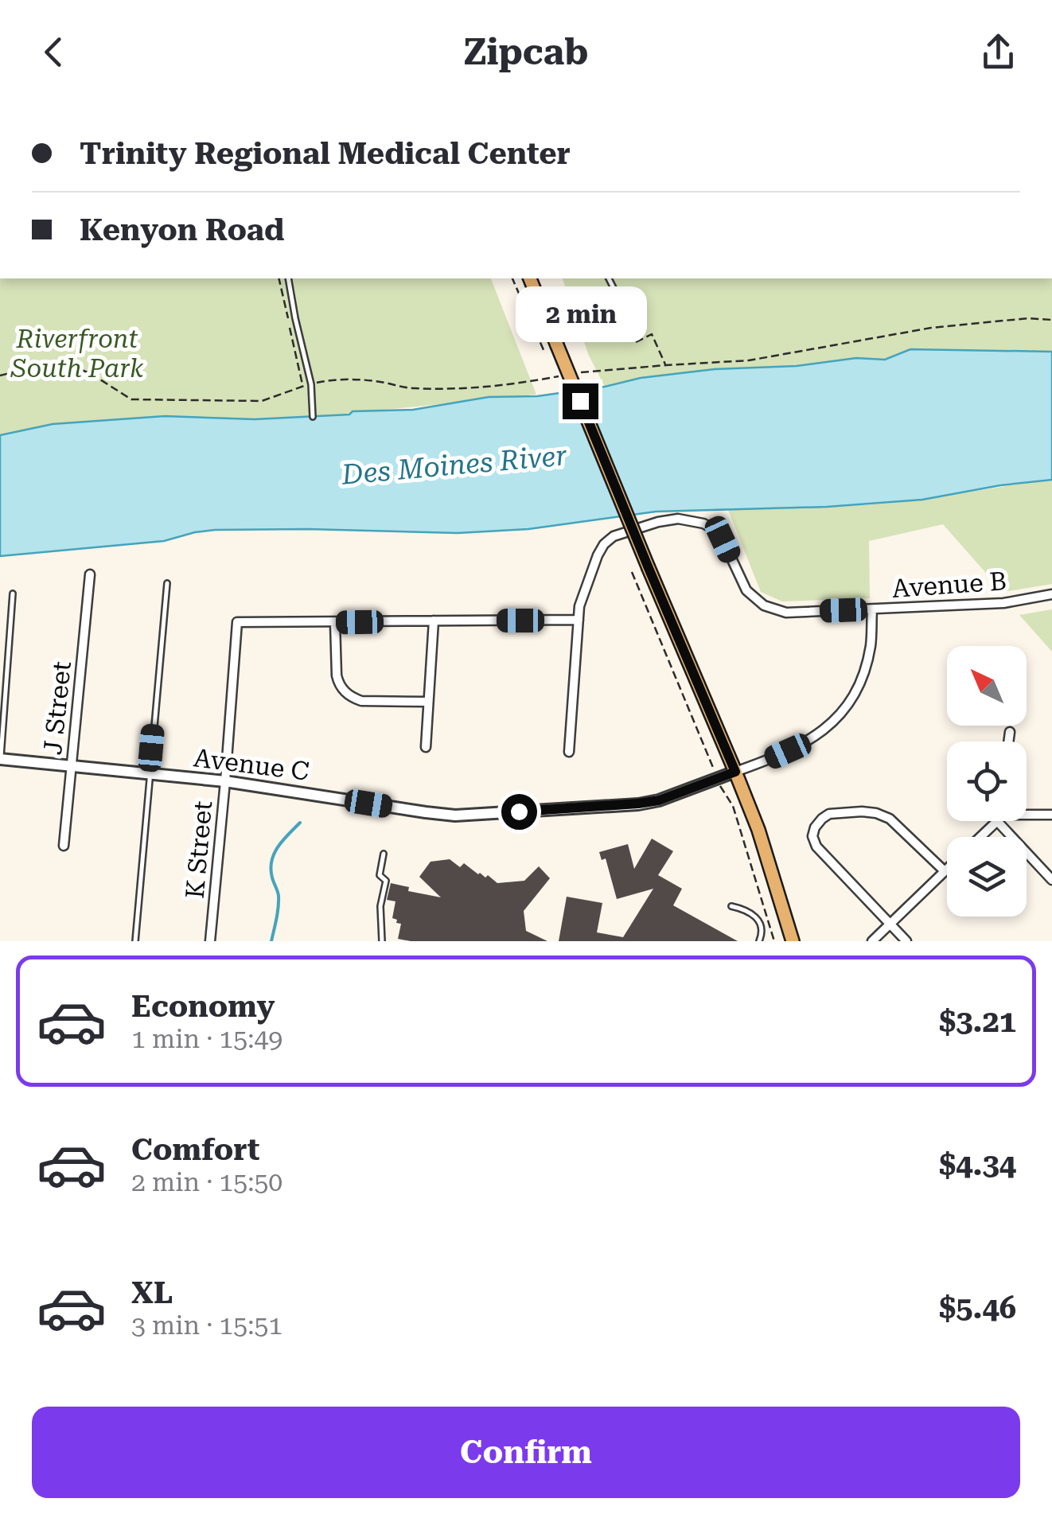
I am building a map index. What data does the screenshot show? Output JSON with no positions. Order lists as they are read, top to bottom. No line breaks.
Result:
{"streets":{"street":["Avenue B","J Street","Avenue C","K Street"]},"crossings":[["Avenue B","Avenue C"],["J Street","Avenue C"],["Avenue C","K Street"]],"water":["Des Moines River"],"parks":["Riverfront South Park"],"north":"top left","page":{"header":"Zipcab","banner":["Trinity Regional Medical Center","Kenyon Road"],"bubble":"2 min","list":[{"name":"Economy","note":"1 min · 15:49","value":"$3.21"},{"name":"Comfort","note":"2 min · 15:50","value":"$4.34"},{"name":"XL","note":"3 min · 15:51","value":"$5.46"}],"buttons":"Confirm"}}
